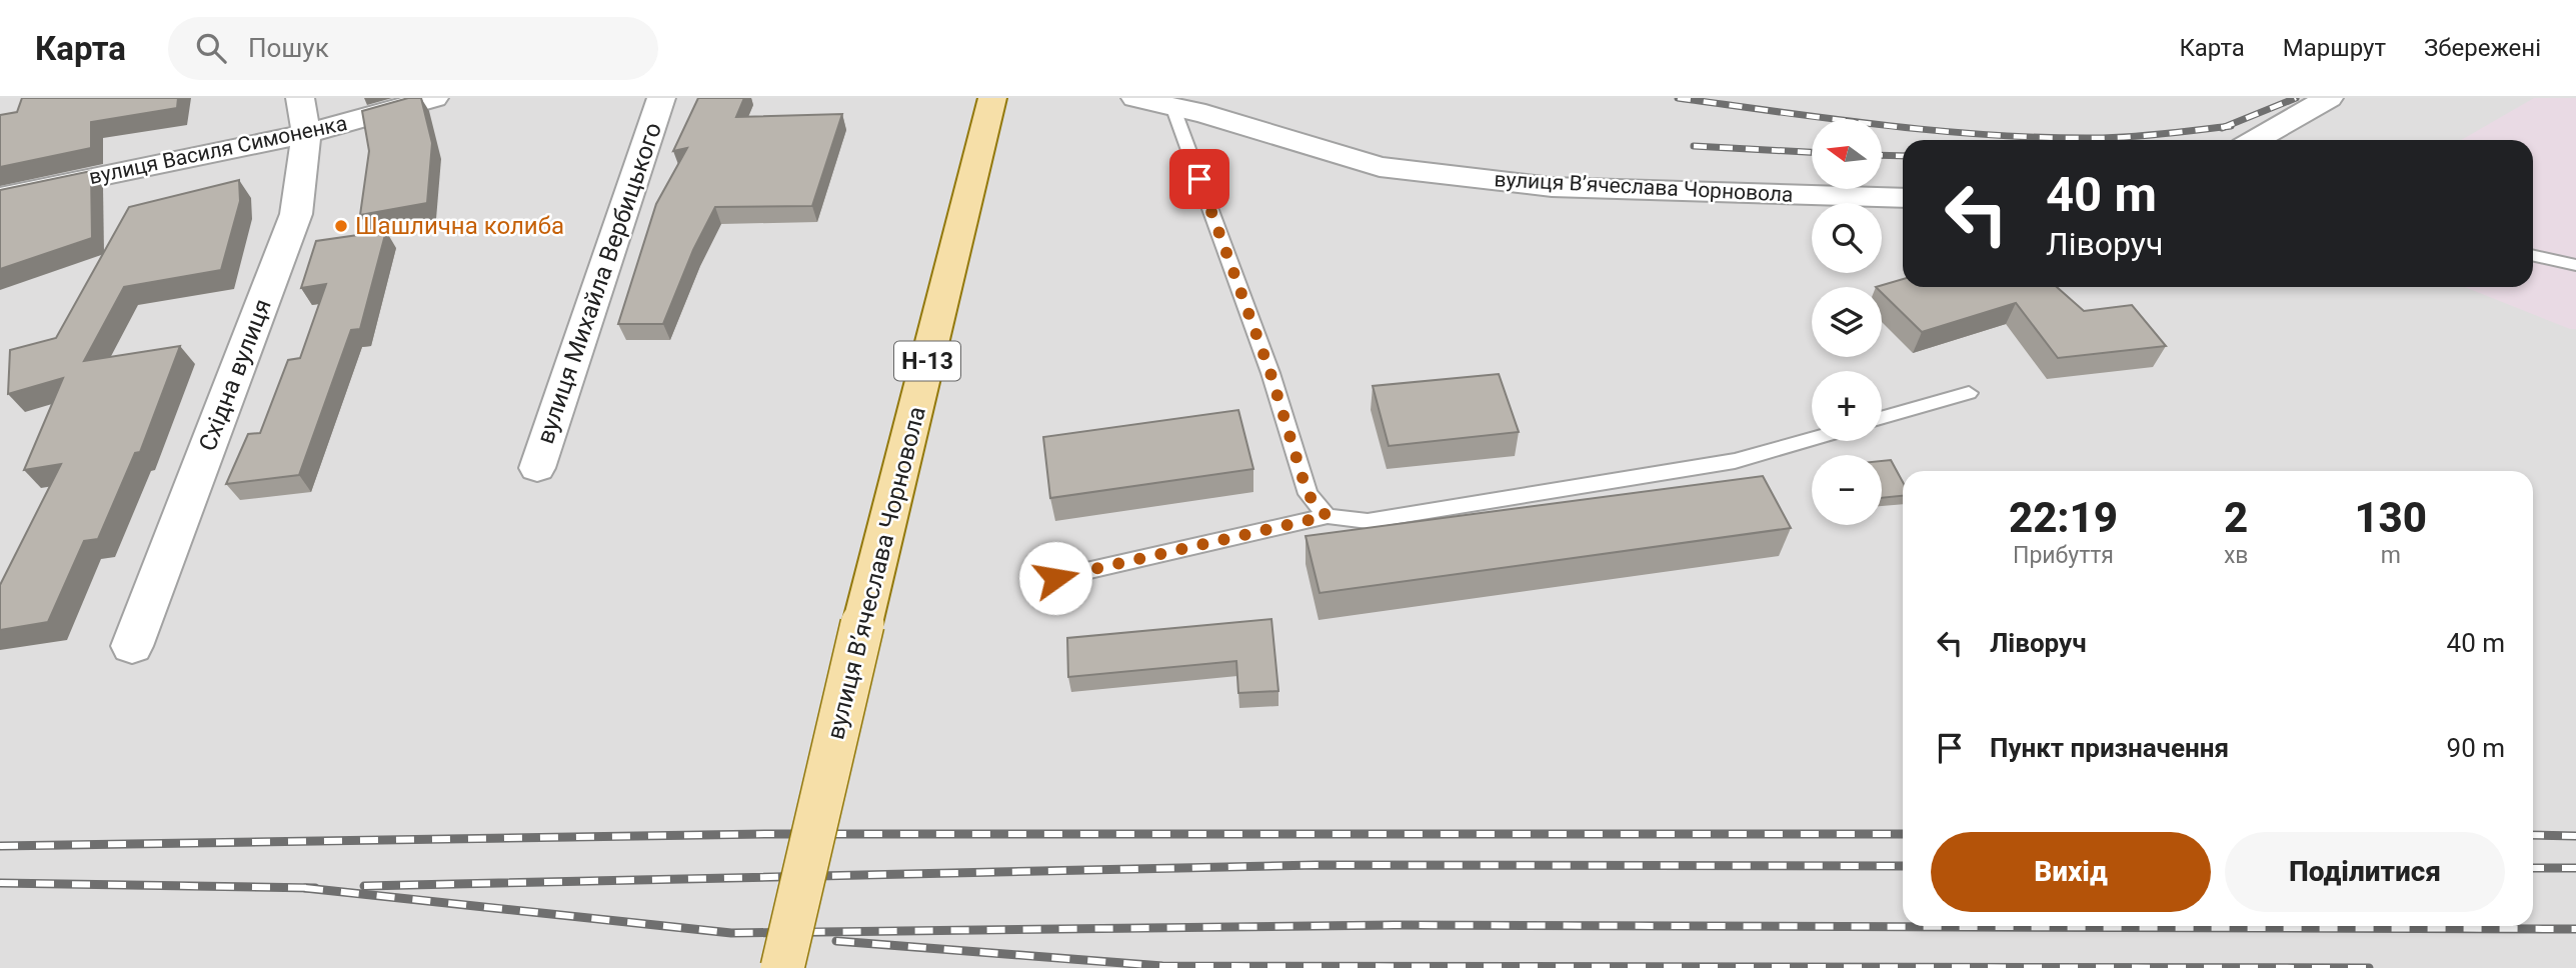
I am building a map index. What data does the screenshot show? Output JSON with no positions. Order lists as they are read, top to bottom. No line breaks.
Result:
{"streets":{"main road":["вулиця Вʼячеслава Чорновола","Н-13"],"street":["вулиця Василя Симоненка","вулиця Михайла Вербицького","Східна вулиця"]},"crossings":[["вулиця Василя Симоненка","Східна вулиця"]],"places":["Шашлична колиба"],"north":"left","page":{"header":"Карта","search":"Пошук","nav":["Карта","Маршрут","Збережені"],"map_buttons":["+","−"],"turn":["40 m","Ліворуч"],"eta":["22:19","Прибуття","2","хв","130","m"],"list":[{"name":"Ліворуч","value":"40 m"},{"name":"Пункт призначення","value":"90 m"}],"buttons":["Вихід","Поділитися"]}}
